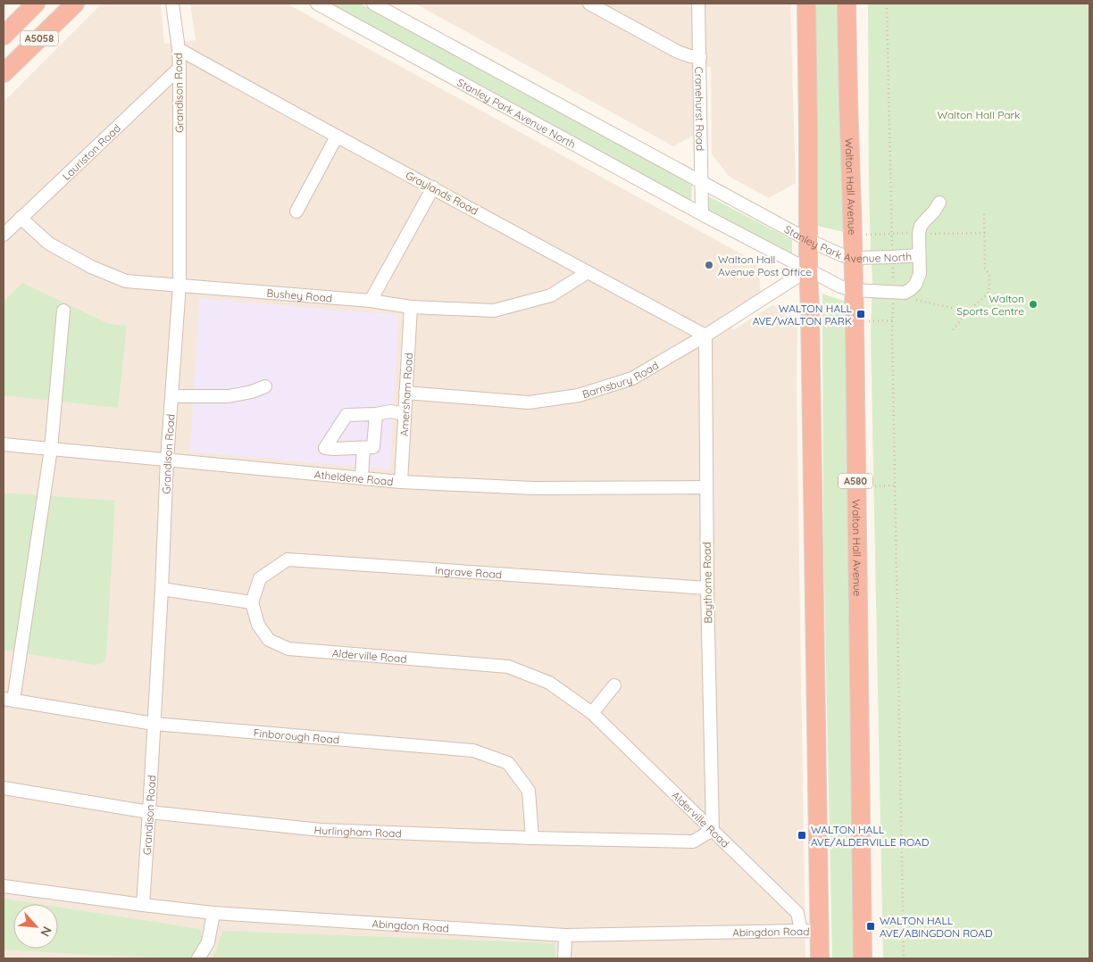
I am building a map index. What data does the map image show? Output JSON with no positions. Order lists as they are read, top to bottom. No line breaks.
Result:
{"streets":{"highway":["A5058","Walton Hall Avenue","A580"],"street":["Grandison Road","Cranehurst Road","Stanley Park Avenue North","Lauriston Road","Graylands Road","Bushey Road","Barnsbury Road","Amersham Road","Atheldene Road","Ingrave Road","Baythorne Road","Alderville Road","Finborough Road","Hurlingham Road","Abingdon Road"]},"crossings":[["Grandison Road","Lauriston Road"],["Grandison Road","Graylands Road"],["Grandison Road","Bushey Road"],["Grandison Road","Atheldene Road"],["Grandison Road","Finborough Road"],["Grandison Road","Hurlingham Road"],["Grandison Road","Abingdon Road"],["Cranehurst Road","Stanley Park Avenue North"],["Stanley Park Avenue North","Walton Hall Avenue"],["Stanley Park Avenue North","Barnsbury Road"],["Lauriston Road","Bushey Road"],["Graylands Road","Bushey Road"],["Graylands Road","Barnsbury Road"],["Graylands Road","Baythorne Road"],["Bushey Road","Amersham Road"],["Barnsbury Road","Amersham Road"],["Barnsbury Road","Baythorne Road"],["Amersham Road","Atheldene Road"],["Atheldene Road","Baythorne Road"],["Ingrave Road","Baythorne Road"],["Ingrave Road","Alderville Road"],["Baythorne Road","Alderville Road"],["Baythorne Road","Hurlingham Road"],["Alderville Road","Hurlingham Road"],["Alderville Road","Abingdon Road"],["Finborough Road","Hurlingham Road"]],"parks":["Walton Hall Park"],"places":{"other":["Walton Hall Avenue Post Office","Walton Sports Centre"],"transit":["WALTON HALL AVE/WALTON PARK","WALTON HALL AVE/ALDERVILLE ROAD","WALTON HALL AVE/ABINGDON ROAD"]},"north":"bottom right"}
